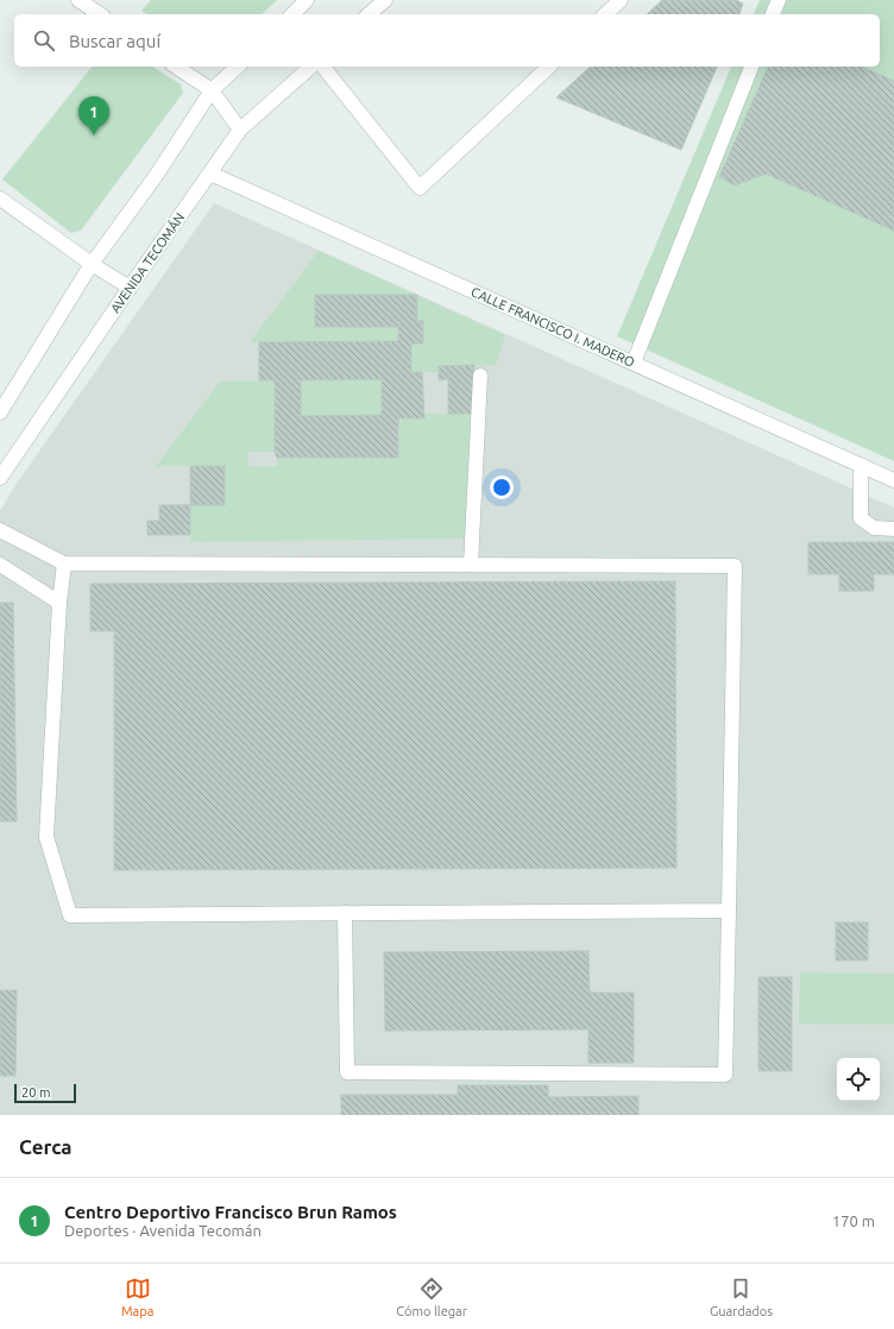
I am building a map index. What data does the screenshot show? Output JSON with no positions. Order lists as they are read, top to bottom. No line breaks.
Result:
{"streets":{"street":["AVENIDA TECOMÁN","CALLE FRANCISCO I. MADERO"]},"crossings":[["AVENIDA TECOMÁN","CALLE FRANCISCO I. MADERO"]],"scale_bar":"20 m","page":{"search":"Buscar aquí","pins":"1","scale":"20 m","heading":"Cerca","list":[{"mark":"1","name":"Centro Deportivo Francisco Brun Ramos","note":"Deportes · Avenida Tecomán","value":"170 m"}],"nav":["Mapa","Cómo llegar","Guardados"]}}
